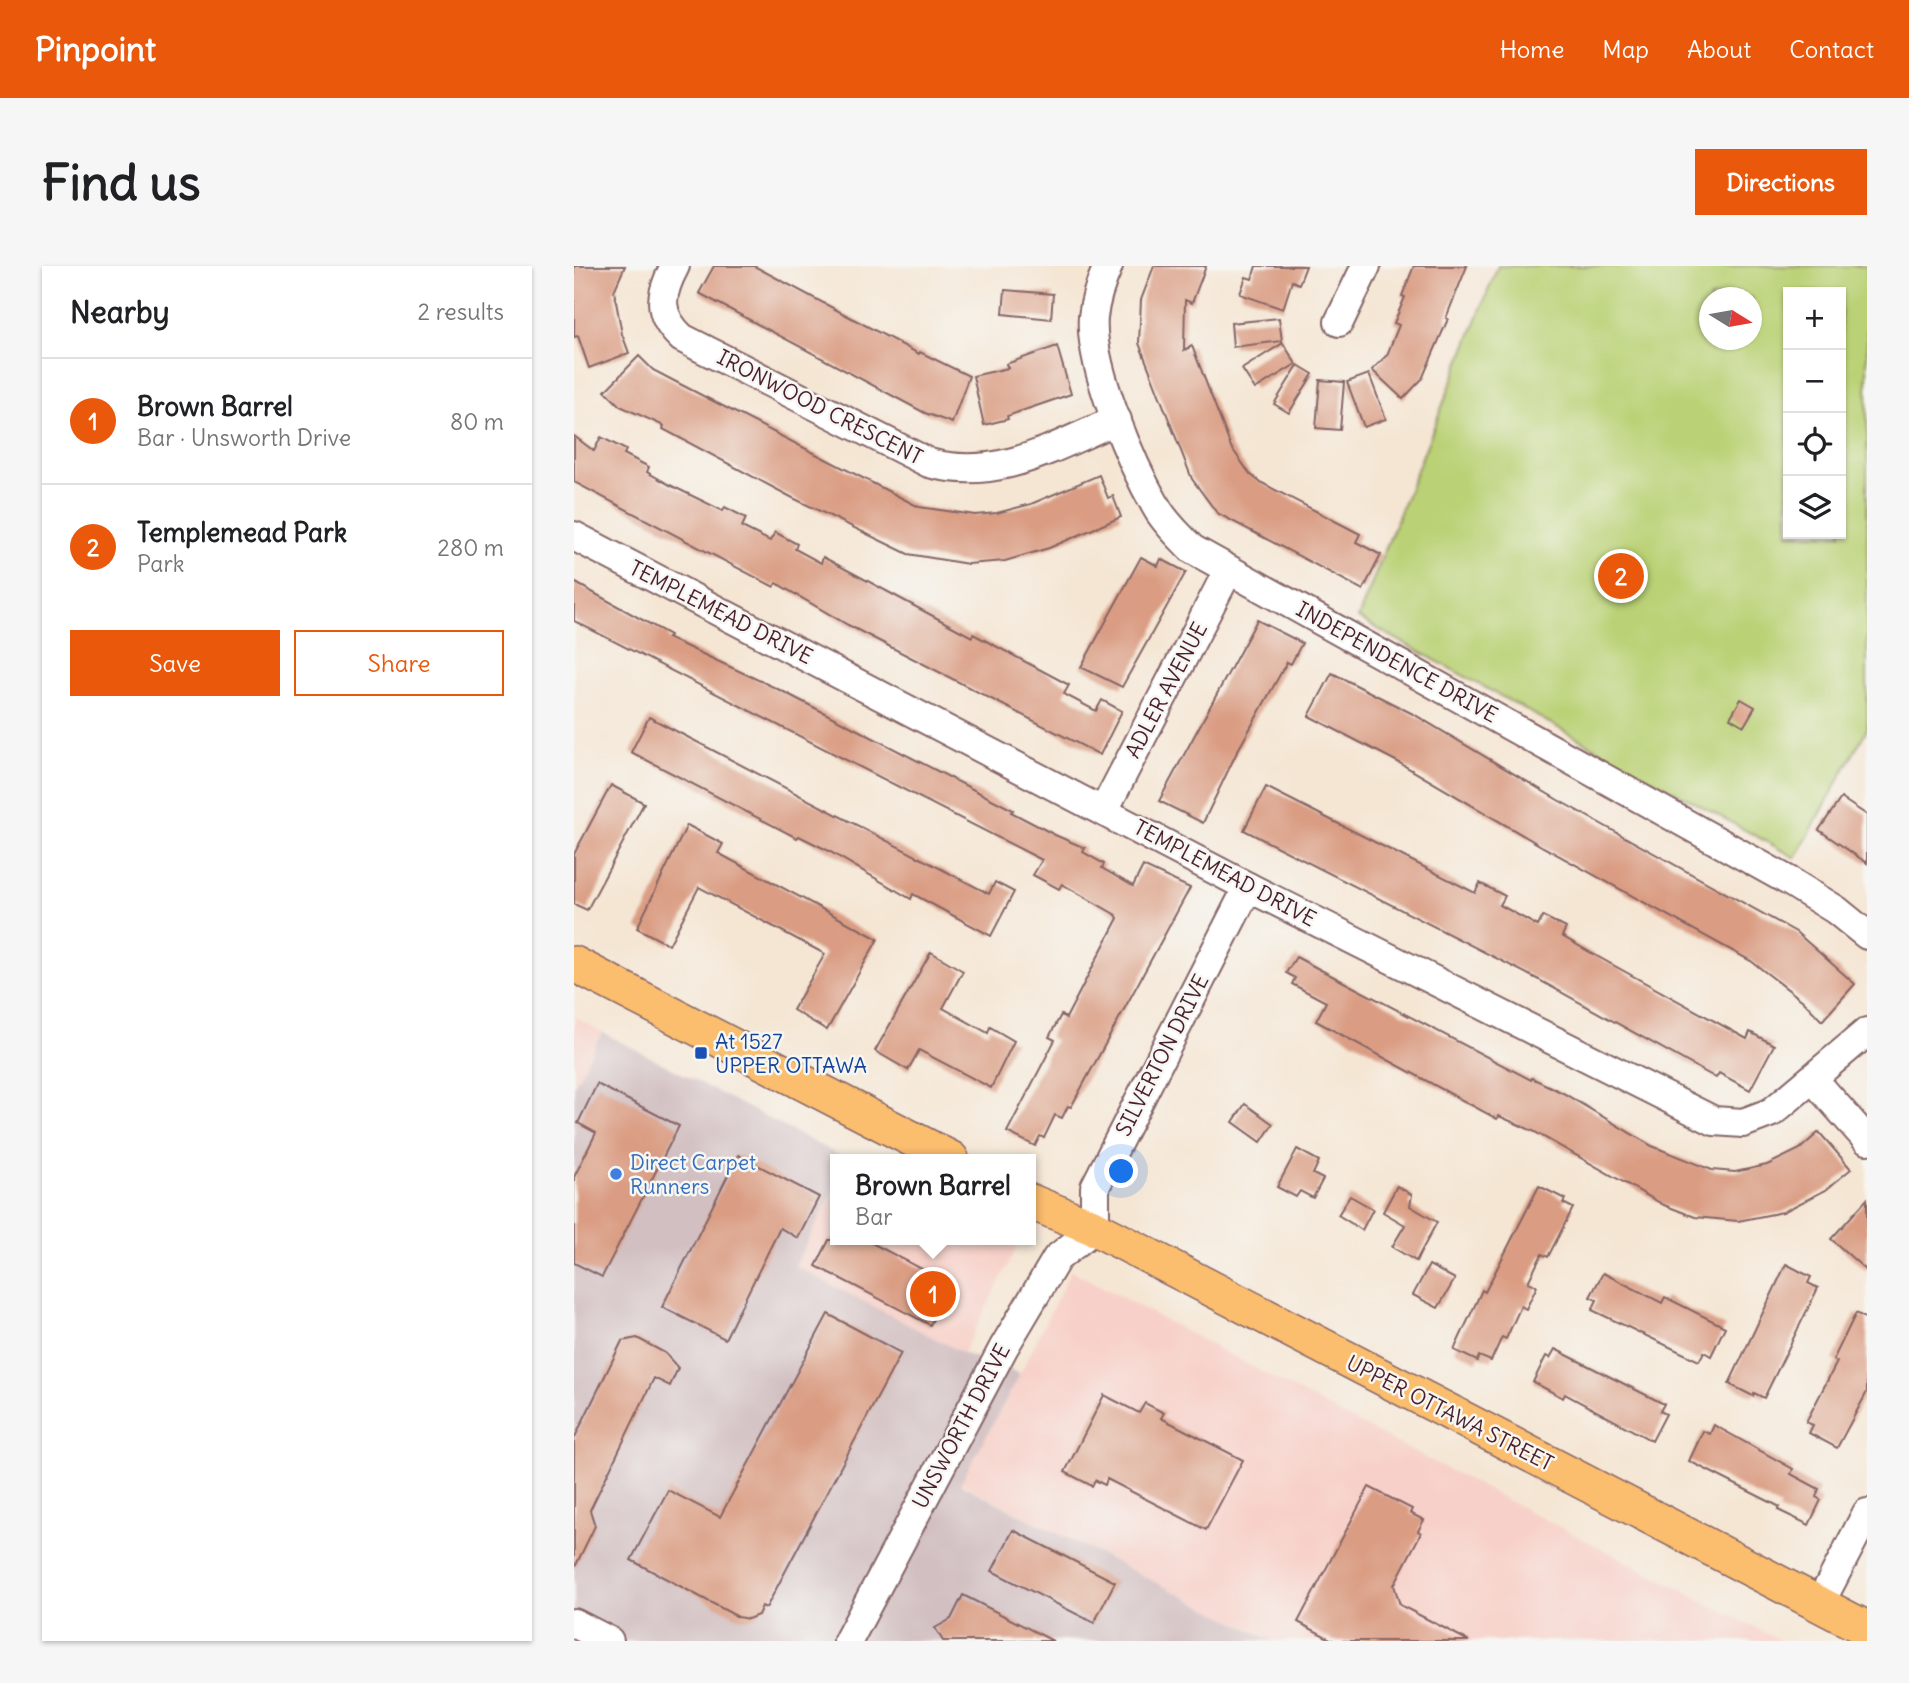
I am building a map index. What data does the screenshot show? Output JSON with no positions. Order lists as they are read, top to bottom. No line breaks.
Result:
{"streets":{"main road":["UPPER OTTAWA STREET"],"street":["IRONWOOD CRESCENT","TEMPLEMEAD DRIVE","INDEPENDENCE DRIVE","ADLER AVENUE","SILVERTON DRIVE","UNSWORTH DRIVE"]},"crossings":[["IRONWOOD CRESCENT","INDEPENDENCE DRIVE"],["TEMPLEMEAD DRIVE","ADLER AVENUE"],["TEMPLEMEAD DRIVE","SILVERTON DRIVE"],["INDEPENDENCE DRIVE","ADLER AVENUE"],["SILVERTON DRIVE","UPPER OTTAWA STREET"],["SILVERTON DRIVE","UNSWORTH DRIVE"],["UPPER OTTAWA STREET","UNSWORTH DRIVE"]],"places":{"transit":["At 1527 UPPER OTTAWA"],"other":["Direct Carpet Runners"]},"north":"right","page":{"header":"Pinpoint","nav":["Home","Map","About","Contact"],"buttons":["Directions",["Save","Share"]],"title":"Find us","heading":["Nearby","2 results"],"map_buttons":["+","−"],"list":[{"mark":"1","name":"Brown Barrel","note":"Bar · Unsworth Drive","value":"80 m"},{"mark":"2","name":"Templemead Park","note":"Park","value":"280 m"}],"pins":["2","1"],"popup":["Brown Barrel","Bar"]}}
